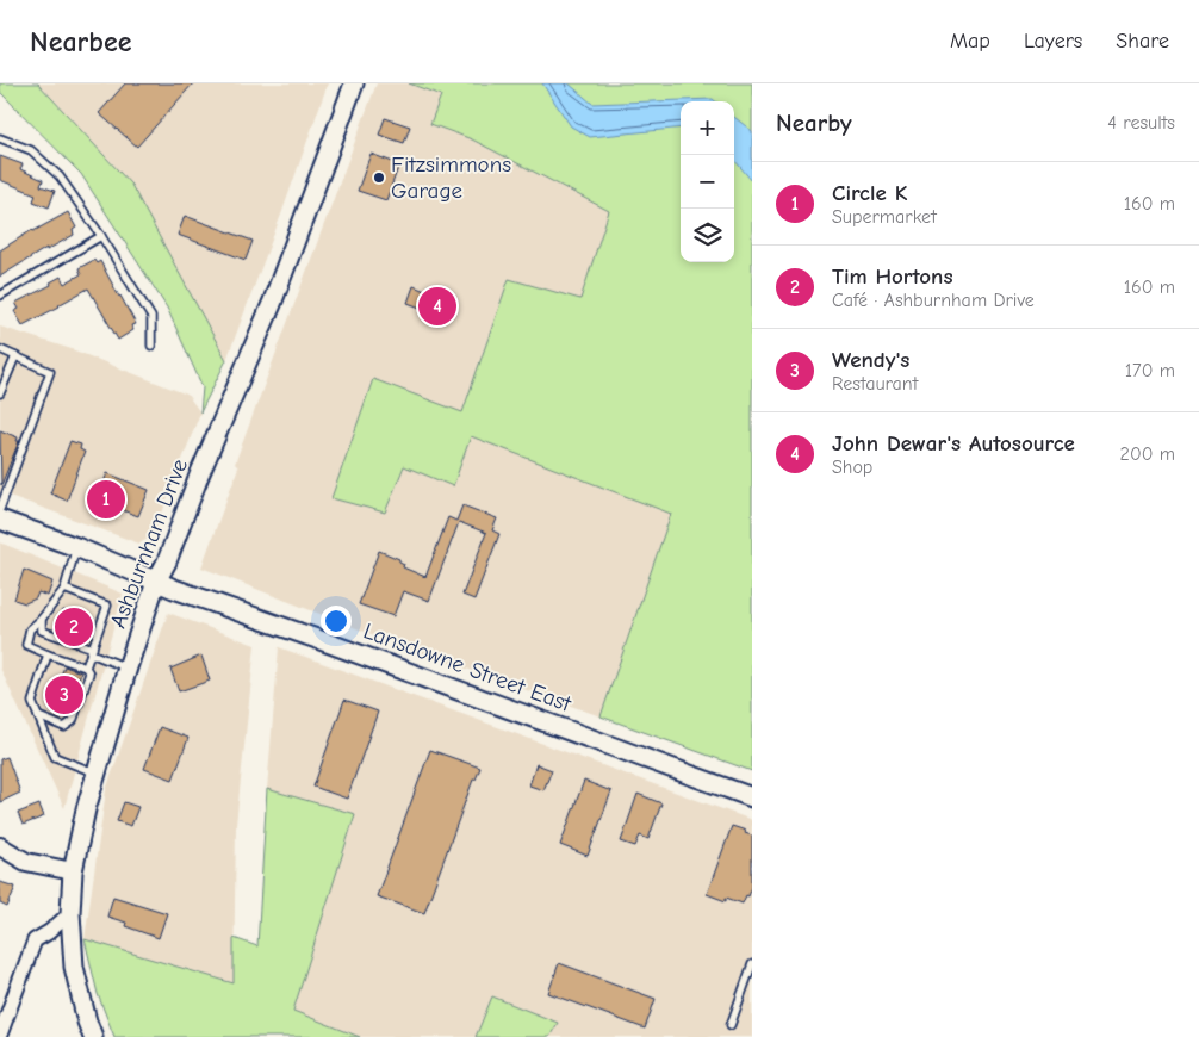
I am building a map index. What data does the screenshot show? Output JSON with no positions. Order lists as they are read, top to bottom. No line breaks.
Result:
{"streets":{"main road":["Ashburnham Drive","Lansdowne Street East"]},"crossings":[["Ashburnham Drive","Lansdowne Street East"]],"places":["Fitzsimmons Garage"],"page":{"header":"Nearbee","nav":["Map","Layers","Share"],"heading":["Nearby","4 results"],"map_buttons":["+","−"],"list":[{"mark":"1","name":"Circle K","note":"Supermarket","value":"160 m"},{"mark":"2","name":"Tim Hortons","note":"Café · Ashburnham Drive","value":"160 m"},{"mark":"3","name":"Wendy's","note":"Restaurant","value":"170 m"},{"mark":"4","name":"John Dewar's Autosource","note":"Shop","value":"200 m"}],"pins":["4","1","2","3"]}}
